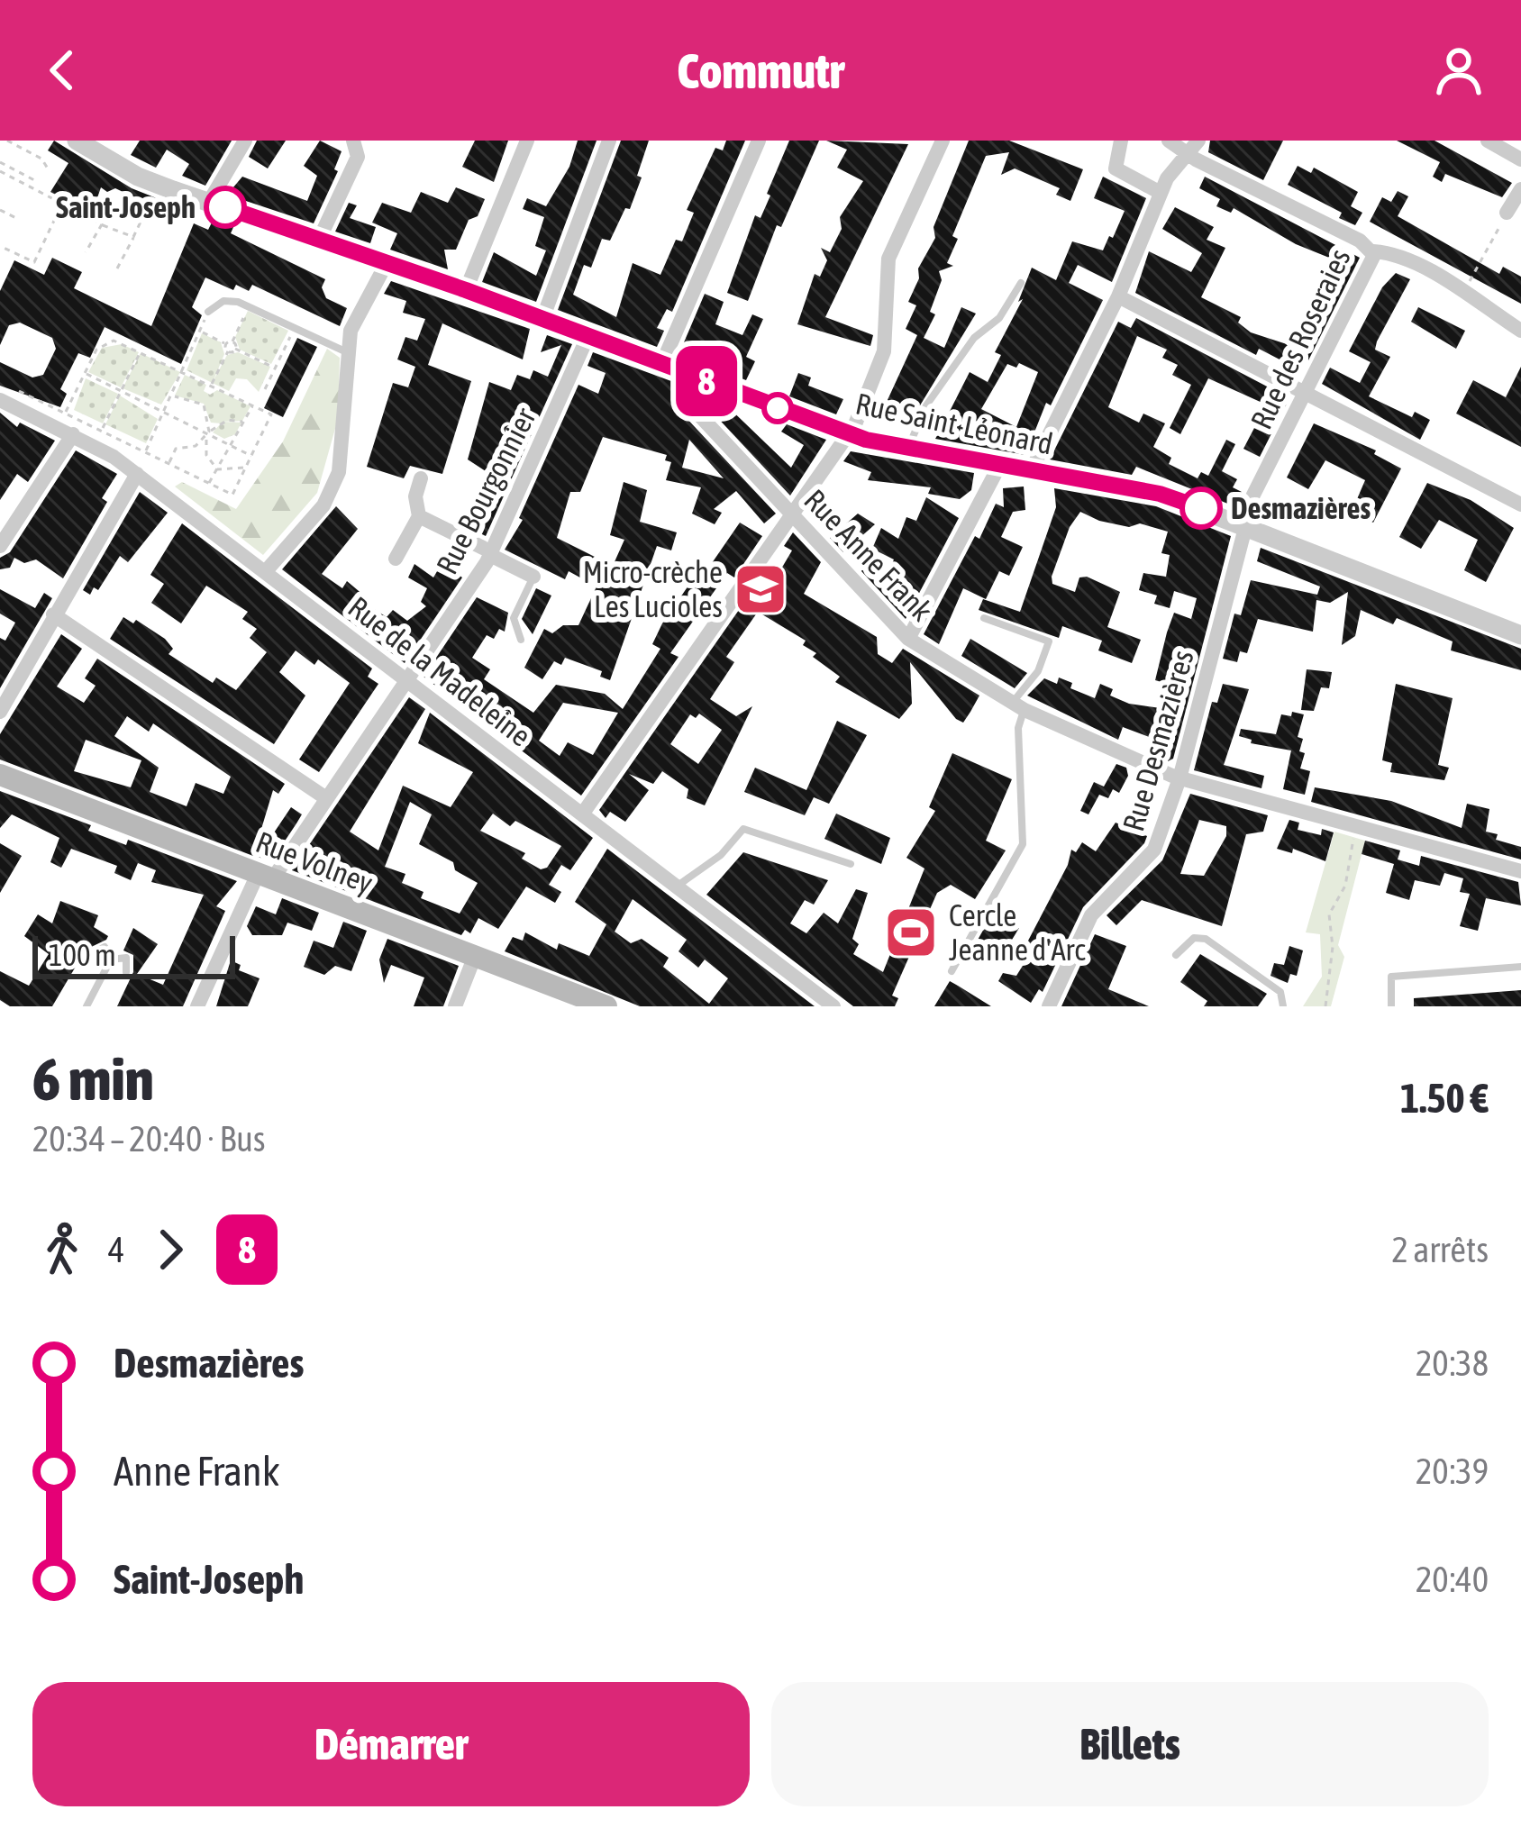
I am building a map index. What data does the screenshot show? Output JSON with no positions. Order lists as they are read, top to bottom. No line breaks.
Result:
{"streets":{"main road":["Rue Volney"],"street":["Rue des Roseraies","Rue Saint-Léonard","Rue Bourgonnier","Rue Anne Frank","Rue de la Madeleine","Rue Desmazières"]},"crossings":[["Rue des Roseraies","Rue Saint-Léonard"],["Rue des Roseraies","Rue Desmazières"],["Rue Saint-Léonard","Rue Bourgonnier"],["Rue Saint-Léonard","Rue Anne Frank"],["Rue Saint-Léonard","Rue Desmazières"],["Rue Bourgonnier","Rue de la Madeleine"],["Rue Bourgonnier","Rue Volney"],["Rue Anne Frank","Rue Desmazières"]],"places":{"other":["Saint-Joseph","Desmazières"],"school or university":["Micro-crèche Les Lucioles"],"sports":["Cercle Jeanne d'Arc"]},"lines":["bus line 8"],"scale_bar":"100 m","page":{"header":"Commutr","on_map":"8","scale":"100 m","heading":["6 min","20:34 – 20:40 · Bus","1.50 €"],"legs":["4","8","2 arrêts"],"list":[{"name":"Desmazières","value":"20:38"},{"name":"Anne Frank","value":"20:39"},{"name":"Saint-Joseph","value":"20:40"}],"buttons":["Démarrer","Billets"]}}
